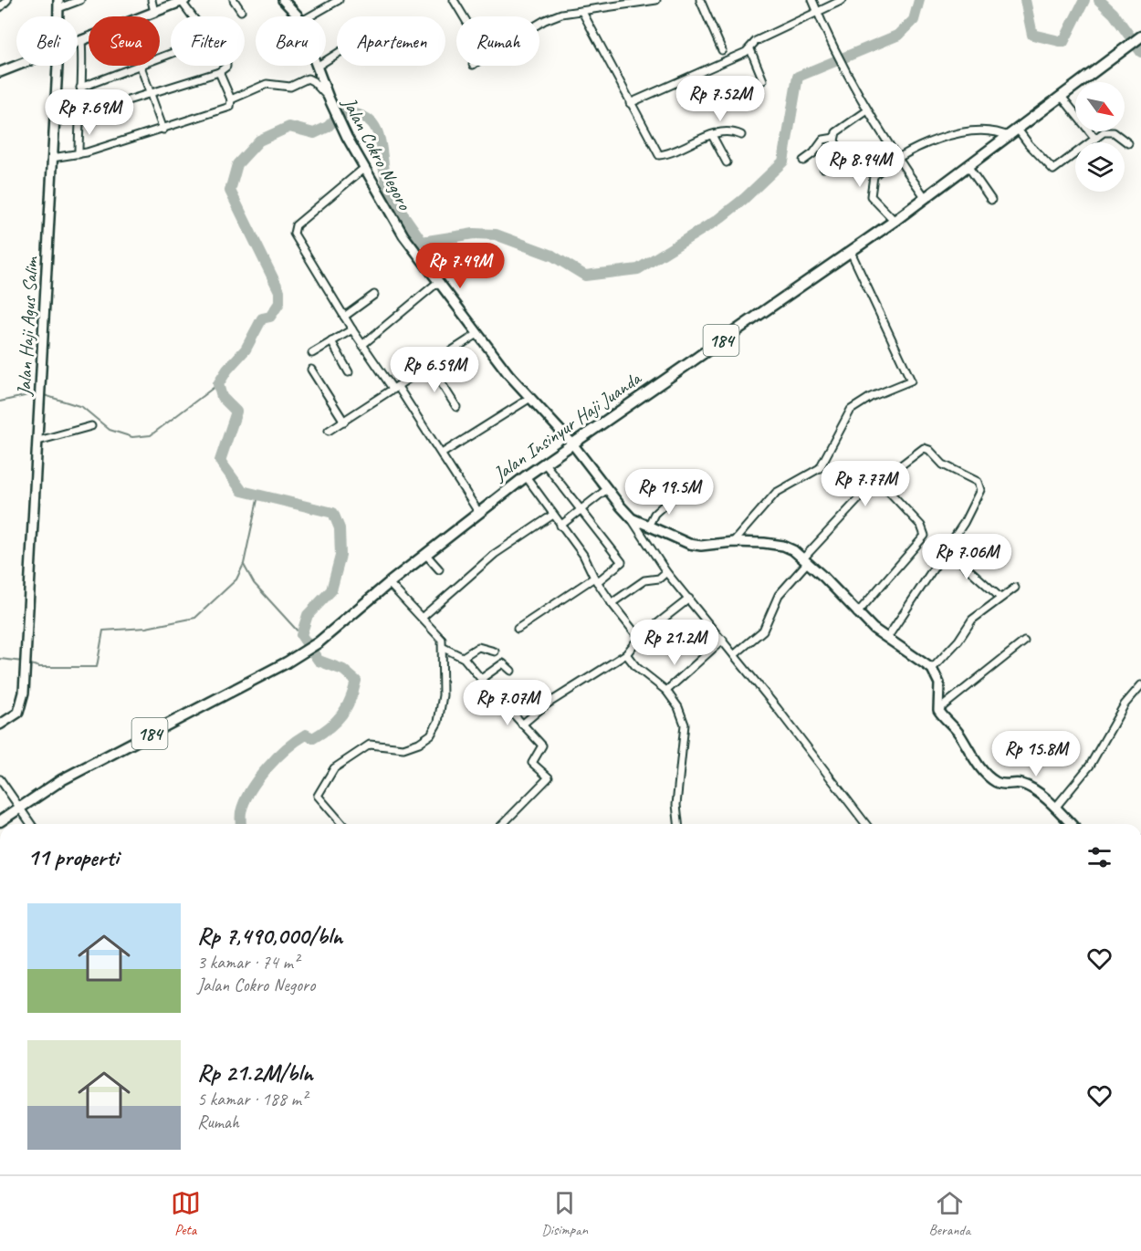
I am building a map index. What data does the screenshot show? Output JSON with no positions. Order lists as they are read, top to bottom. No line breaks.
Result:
{"streets":{"main road":["184","Jalan Insinyur Haji Juanda"],"street":["Jalan Cokro Negoro","Jalan Haji Agus Salim"]},"crossings":[["Jalan Cokro Negoro","Jalan Insinyur Haji Juanda"]],"north":"bottom right","page":{"chip":["Beli","Sewa","Filter","Baru","Apartemen","Rumah"],"price":["Rp 7.52M","Rp 7.69M","Rp 8.94M","Rp 7.49M","Rp 6.59M","Rp 7.77M","Rp 19.5M","Rp 7.06M","Rp 21.2M","Rp 7.07M","Rp 15.8M"],"heading":"11 properti","list":[{"name":"Rp 7,490,000/bln","note":"3 kamar · 74 m² · Jalan Cokro Negoro"},{"name":"Rp 21.2M/bln","note":"5 kamar · 188 m² · Rumah"}],"tabs":["Peta","Disimpan","Beranda"]}}
